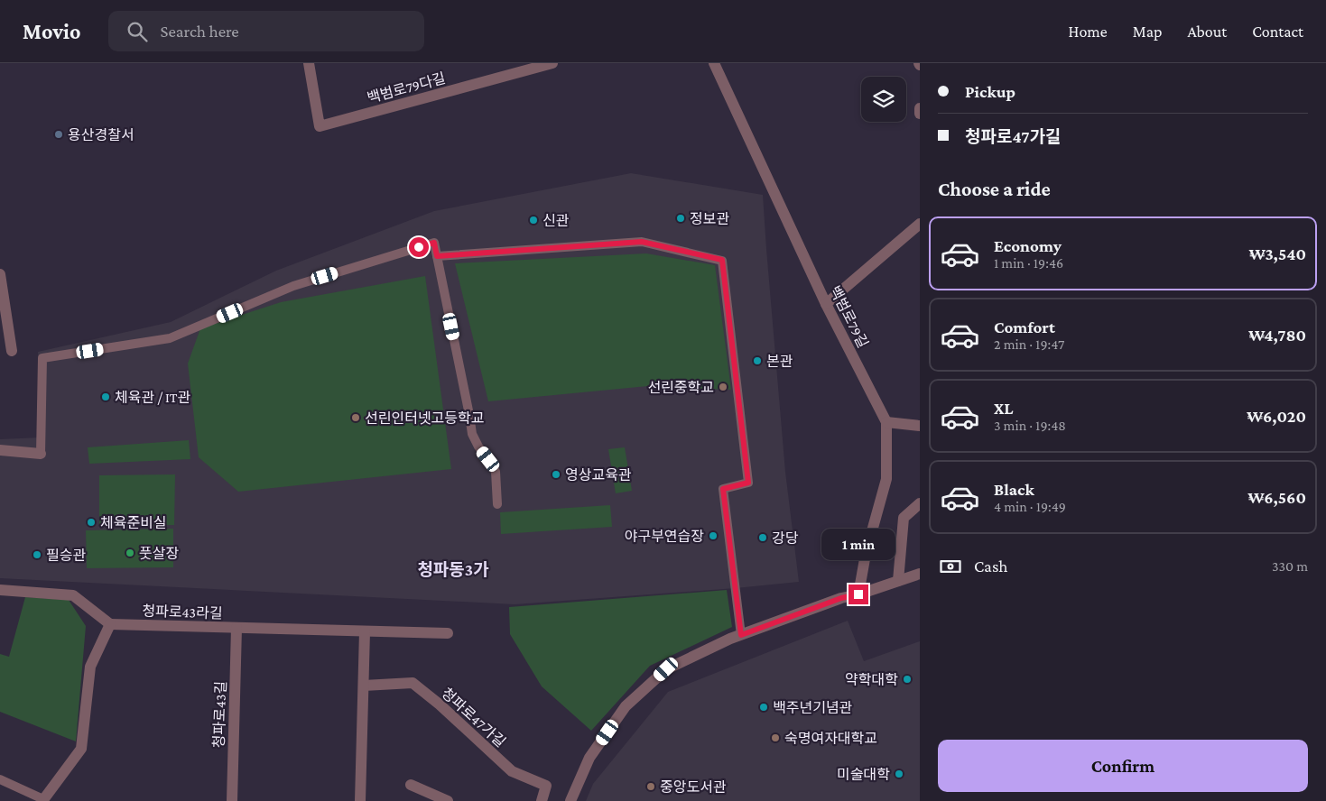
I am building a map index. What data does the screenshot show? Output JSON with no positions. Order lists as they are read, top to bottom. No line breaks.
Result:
{"streets":{"street":["백범로79다길","백범로79길","청파로43라길","청파로43길","청파로47가길"]},"crossings":[["청파로43라길","청파로43길"]],"districts":["청파동3가"],"places":["용산경찰서","정보관","신관","본관","선린중학교","체육관 / IT관","선린인터넷고등학교","영상교육관","체육준비실","야구부연습장","강당","풋살장","필승관","약학대학","백주년기념관","숙명여자대학교","미술대학","중앙도서관"],"page":{"header":"Movio","search":"Search here","nav":["Home","Map","About","Contact"],"banner":["Pickup","청파로47가길"],"heading":"Choose a ride","list":[{"name":"Economy","note":"1 min · 19:46","value":"₩3,540"},{"name":"Comfort","note":"2 min · 19:47","value":"₩4,780"},{"name":"XL","note":"3 min · 19:48","value":"₩6,020"},{"name":"Black","note":"4 min · 19:49","value":"₩6,560"}],"bubble":"1 min","pay":["Cash","330 m"],"buttons":"Confirm"}}
